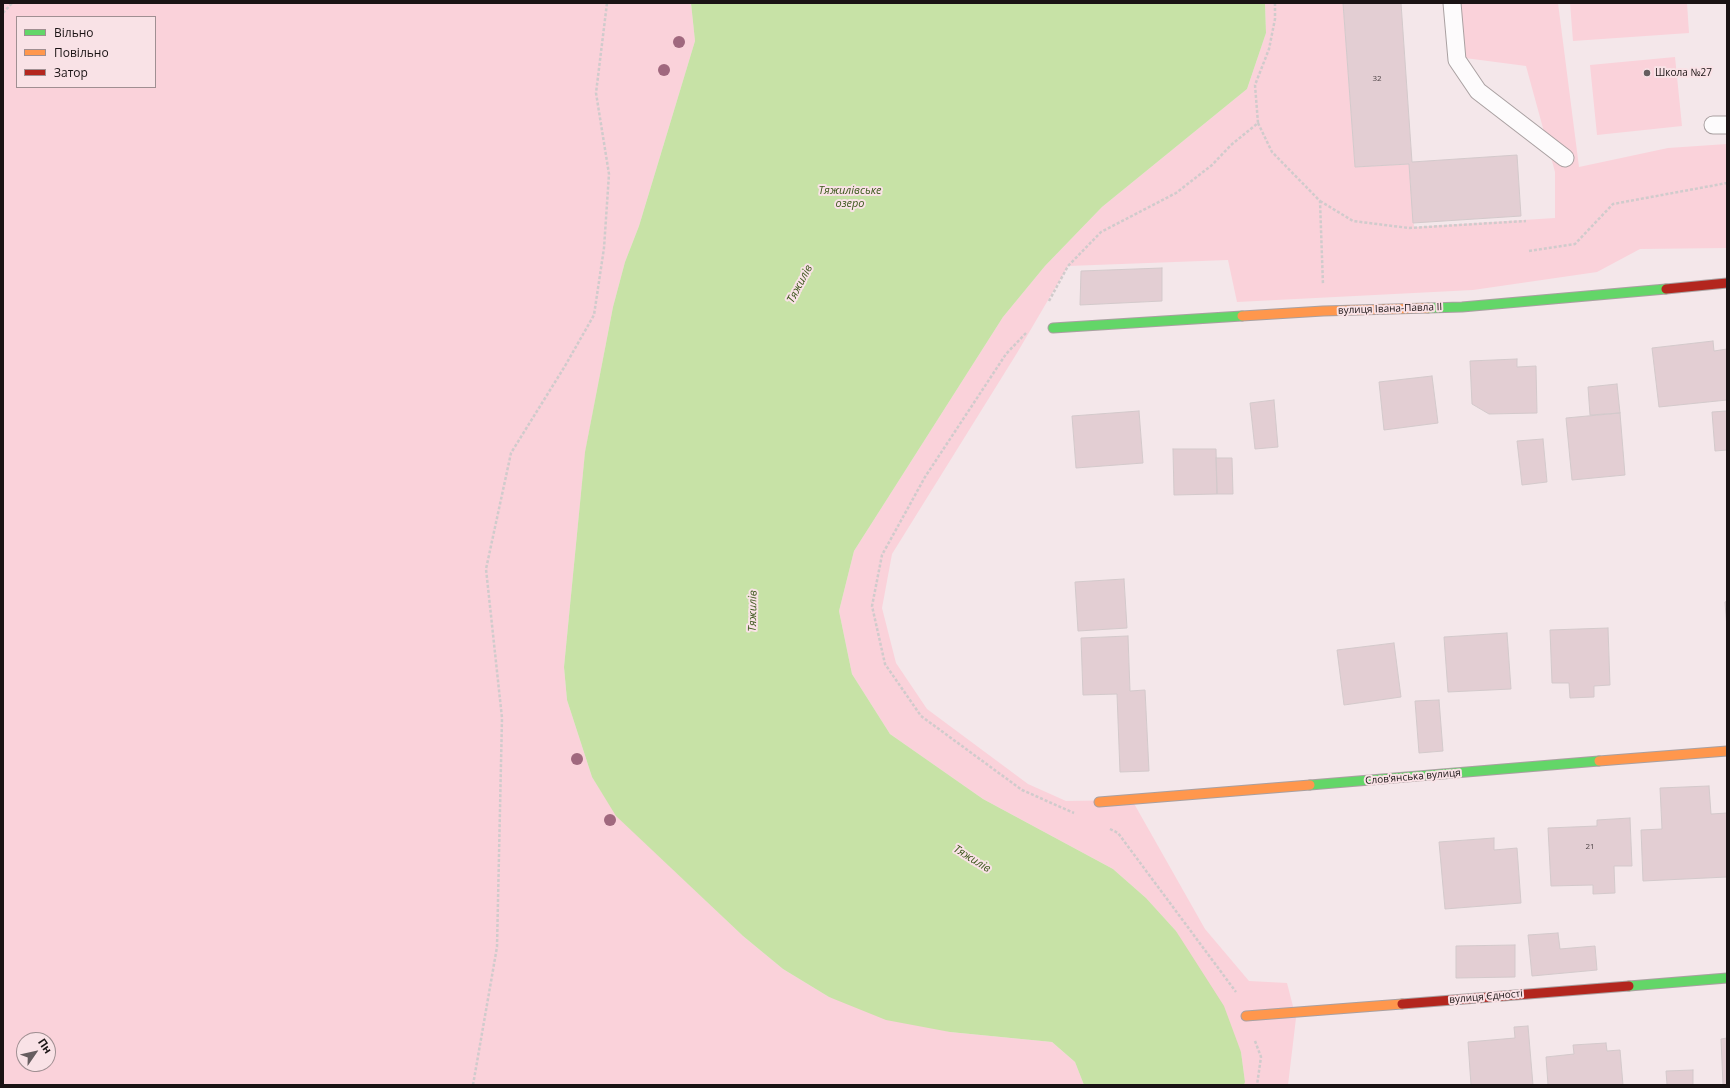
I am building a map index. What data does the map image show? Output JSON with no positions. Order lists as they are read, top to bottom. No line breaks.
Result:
{"streets":{"street":["вулиця Івана-Павла II","Словʼянська вулиця","вулиця Єдності"]},"water":["Тяжилівське озеро","Тяжилів"],"places":["Школа №27"],"house_numbers":["32","21"],"legend":["Вільно","Повільно","Затор"],"north":"top right"}
